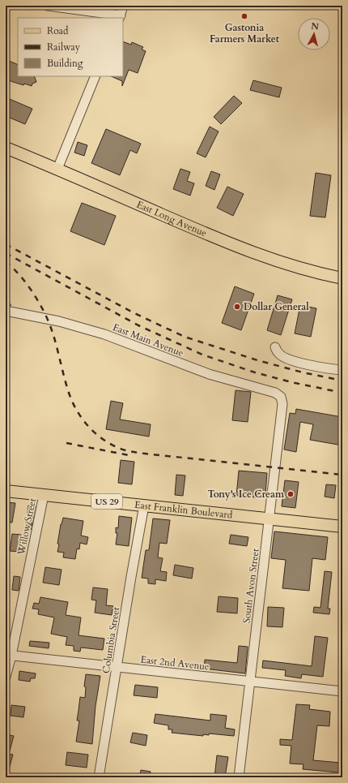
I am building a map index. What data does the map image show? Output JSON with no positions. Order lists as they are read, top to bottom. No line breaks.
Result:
{"streets":{"main road":["East Long Avenue","US 29","East Franklin Boulevard"],"street":["East Main Avenue","Willow Street","South Avon Street","Columbia Street","East 2nd Avenue"]},"crossings":[["East Main Avenue","South Avon Street"],["East Franklin Boulevard","Willow Street"],["East Franklin Boulevard","South Avon Street"],["East Franklin Boulevard","Columbia Street"],["Willow Street","East 2nd Avenue"],["South Avon Street","East 2nd Avenue"],["Columbia Street","East 2nd Avenue"]],"places":["Gastonia Farmers Market","Dollar General","Tony's Ice Cream"],"legend":["Road","Railway","Building"],"north":"top"}
